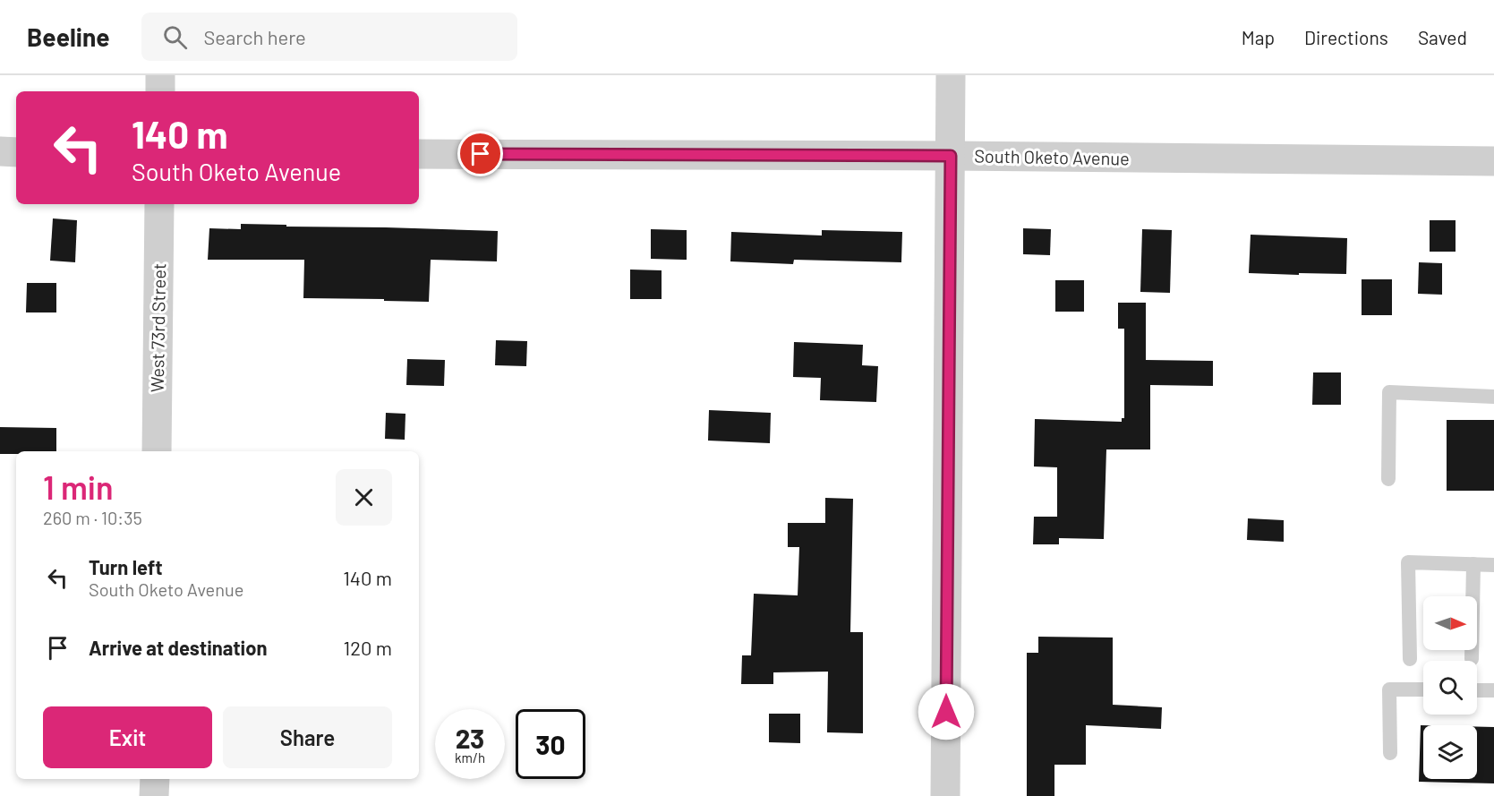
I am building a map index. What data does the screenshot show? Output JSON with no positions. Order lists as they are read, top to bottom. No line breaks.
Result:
{"streets":{"street":["South Oketo Avenue","West 73rd Street"]},"north":"right","page":{"header":"Beeline","search":"Search here","nav":["Map","Directions","Saved"],"turn":["140 m","South Oketo Avenue"],"heading":["1 min","260 m · 10:35"],"list":[{"name":"Turn left","note":"South Oketo Avenue","value":"140 m"},{"name":"Arrive at destination","value":"120 m"}],"buttons":["Exit","Share"],"speed":"23 km/h","limit":"30"}}
